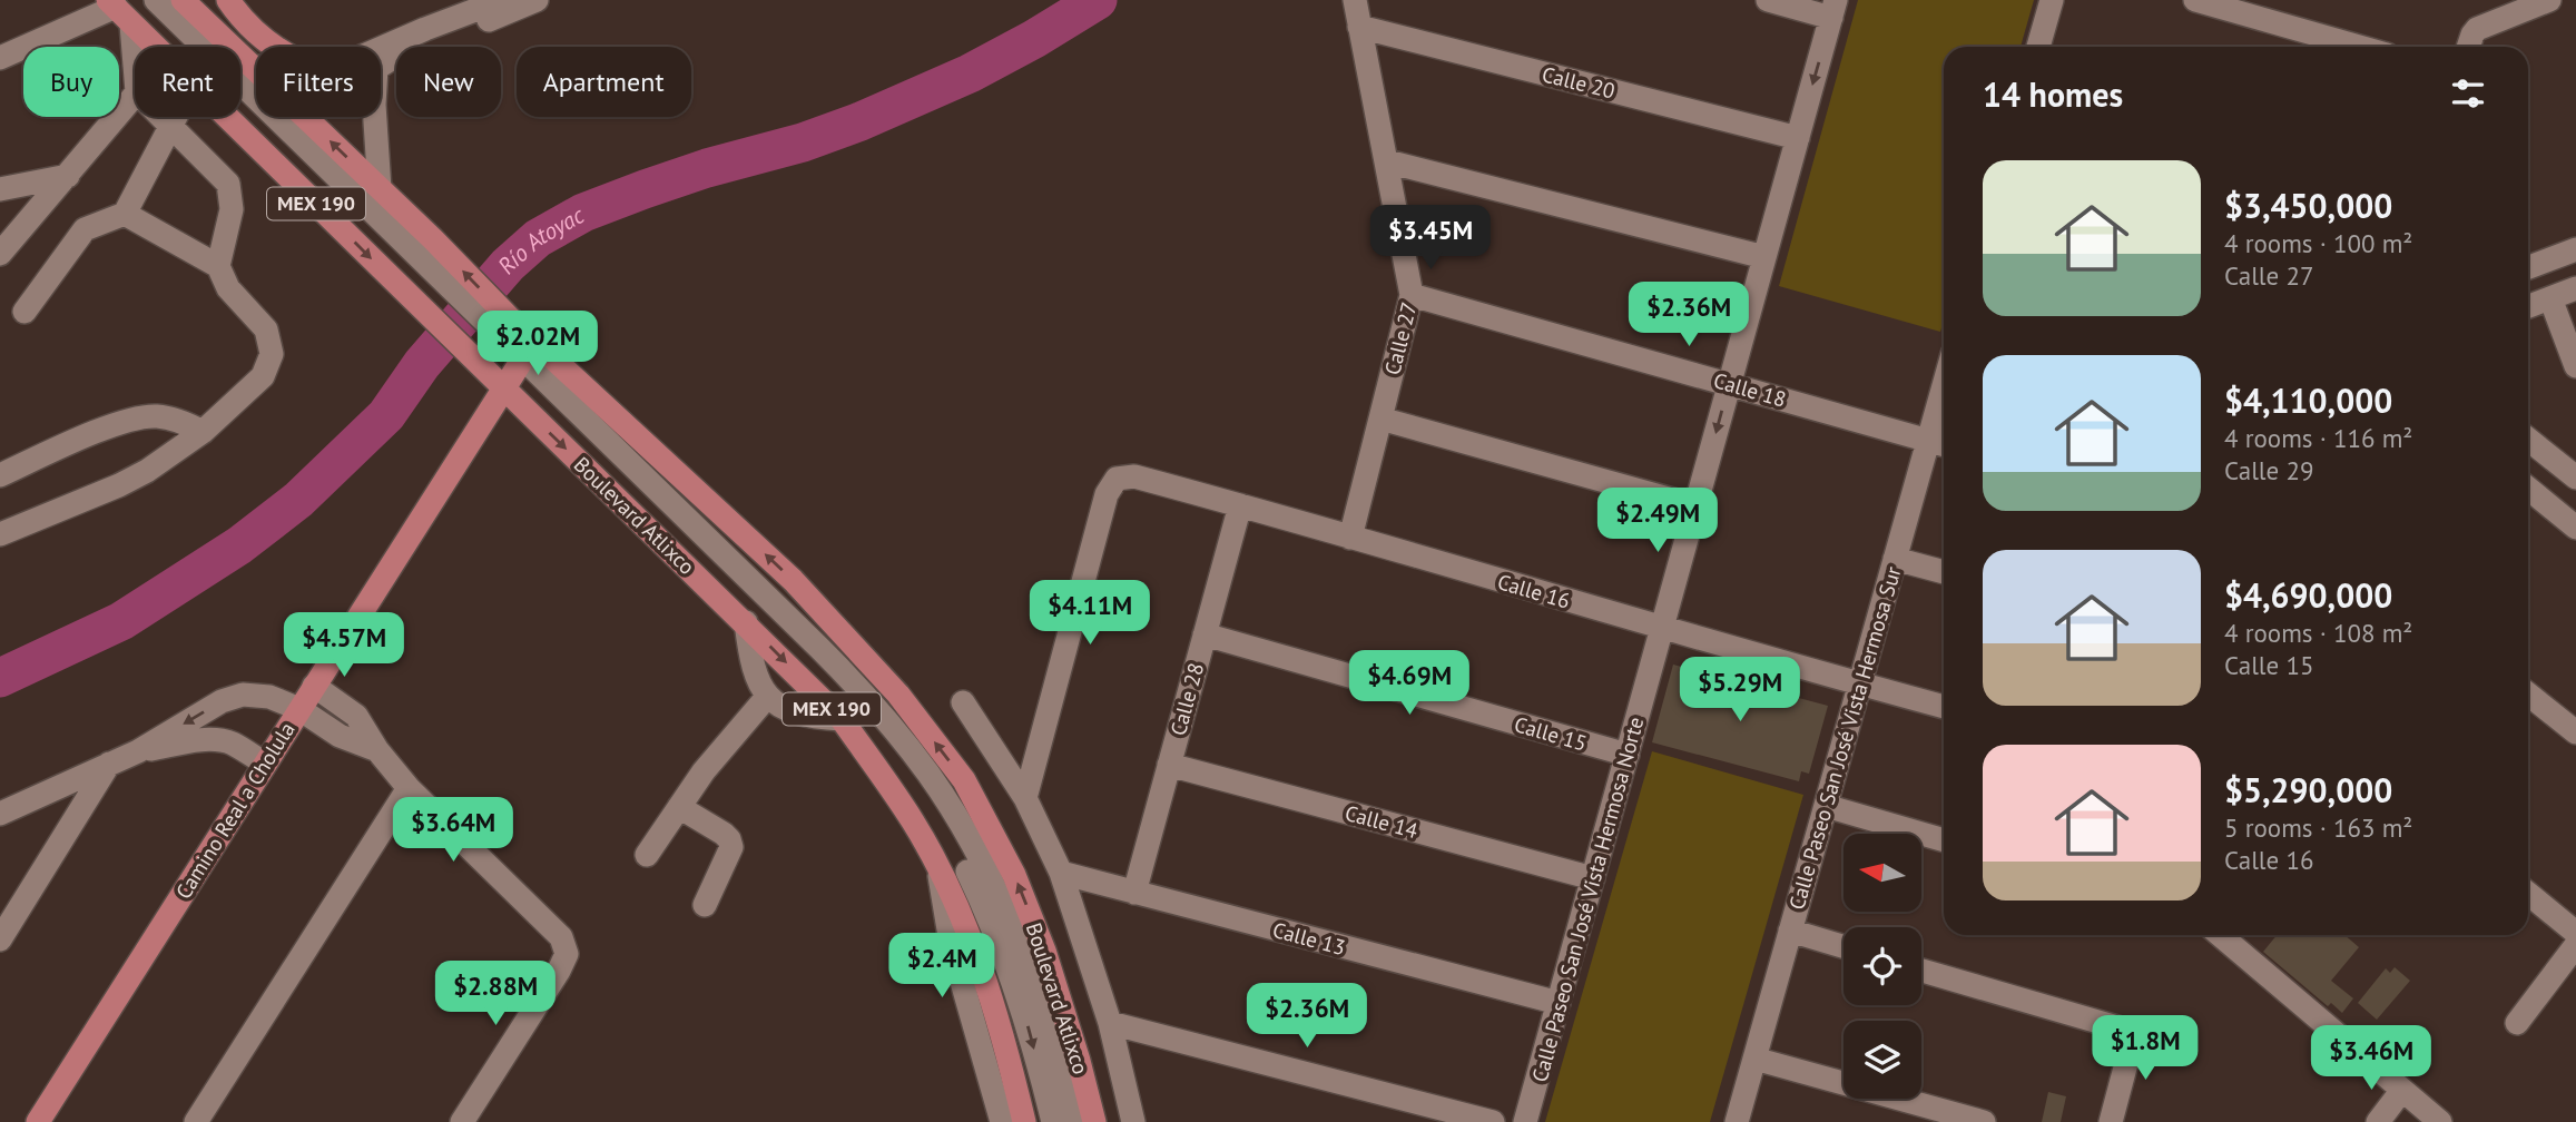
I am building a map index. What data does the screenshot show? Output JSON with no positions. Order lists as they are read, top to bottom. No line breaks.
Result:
{"streets":{"main road":["MEX 190","Boulevard Atlixco","Camino Real a Cholula"],"street":["Calle 20","Calle 27","Calle 18","Calle 16","Calle 28","Calle 15","Calle Paseo San José Vista Hermosa Sur","Calle 14","Calle Paseo San José Vista Hermosa Norte","Calle 13"]},"crossings":[["Calle 20","Calle 27"],["Calle 20","Calle Paseo San José Vista Hermosa Norte"],["Calle 27","Calle 18"],["Calle 27","Calle 16"],["Calle 18","Calle Paseo San José Vista Hermosa Sur"],["Calle 18","Calle Paseo San José Vista Hermosa Norte"],["Boulevard Atlixco","Camino Real a Cholula"],["Calle 16","Calle 28"],["Calle 16","Calle Paseo San José Vista Hermosa Sur"],["Calle 16","Calle Paseo San José Vista Hermosa Norte"],["Calle 28","Calle 15"],["Calle 28","Calle 14"],["Calle 28","Calle 13"],["Calle 15","Calle Paseo San José Vista Hermosa Norte"],["Calle 14","Calle Paseo San José Vista Hermosa Norte"],["Calle Paseo San José Vista Hermosa Norte","Calle 13"]],"water":["Río Atoyac"],"north":"left","page":{"chip":["Buy","Rent","Filters","New","Apartment"],"heading":"14 homes","list":[{"name":"$3,450,000","note":"4 rooms · 100 m² · Calle 27"},{"name":"$4,110,000","note":"4 rooms · 116 m² · Calle 29"},{"name":"$4,690,000","note":"4 rooms · 108 m² · Calle 15"},{"name":"$5,290,000","note":"5 rooms · 163 m² · Calle 16"}],"price":["$3.45M","$2.36M","$2.02M","$2.49M","$4.11M","$4.57M","$4.69M","$5.29M","$3.64M","$2.4M","$2.88M","$2.36M","$1.8M","$3.46M"]}}
